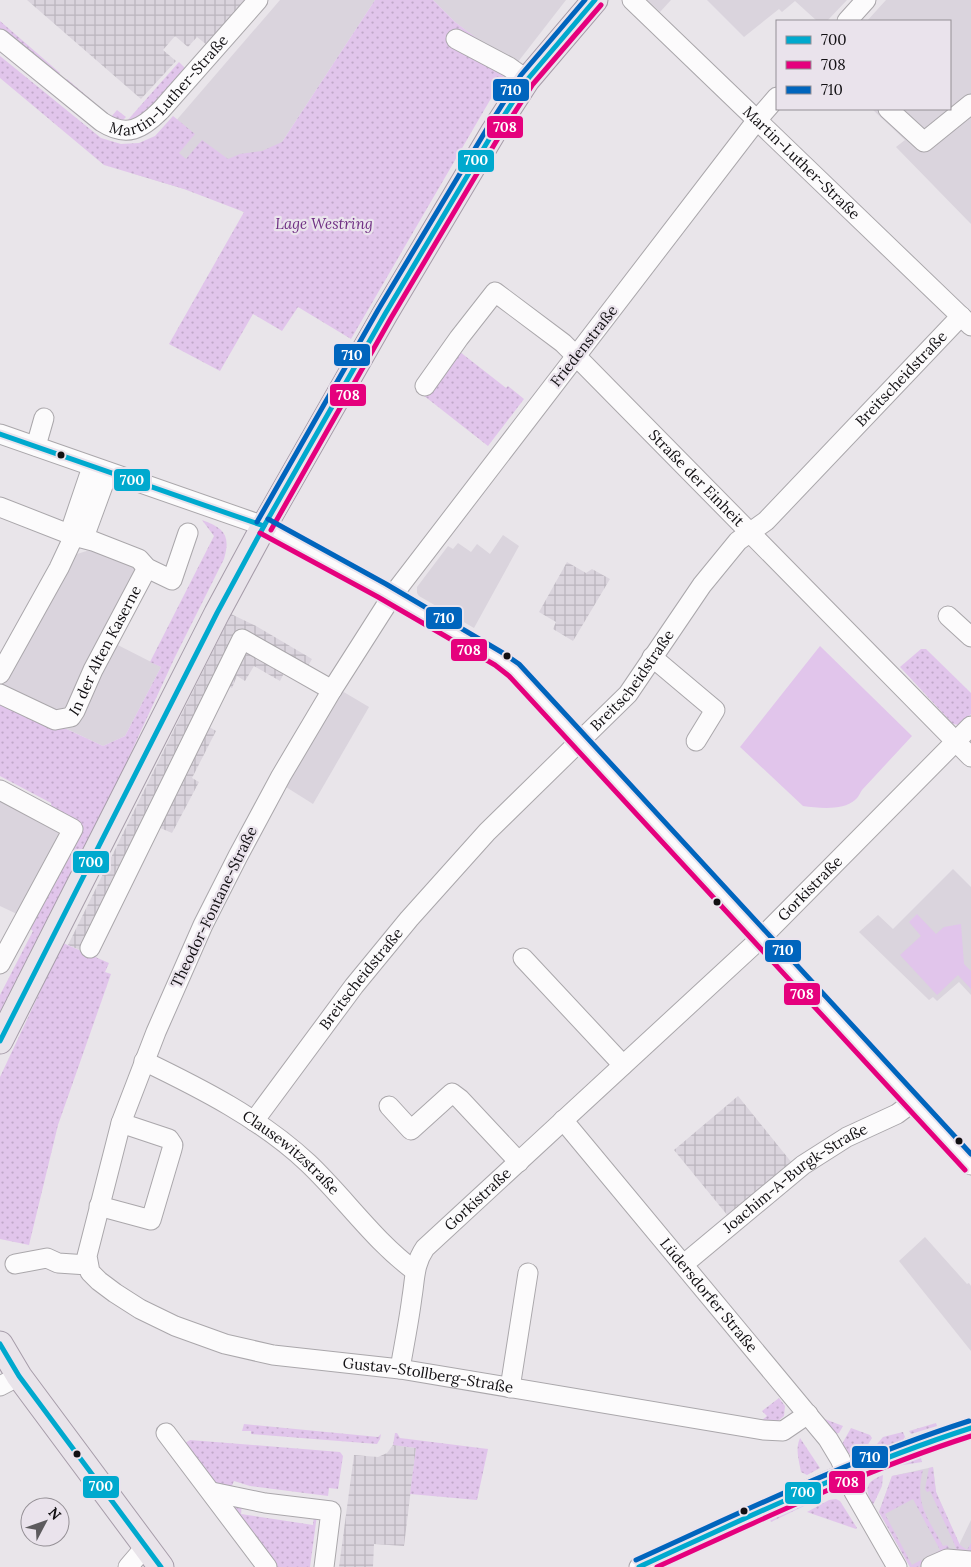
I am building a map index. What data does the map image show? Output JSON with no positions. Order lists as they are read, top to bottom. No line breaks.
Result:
{"streets":{"street":["Martin-Luther-Straße","Friedenstraße","Breitscheidstraße","Straße der Einheit","In der Alten Kaserne","Gorkistraße","Theodor-Fontane-Straße","Clausewitzstraße","Joachim-A-Burgk-Straße","Lüdersdorfer Straße","Gustav-Stollberg-Straße"]},"crossings":[["Martin-Luther-Straße","Friedenstraße"],["Martin-Luther-Straße","Breitscheidstraße"],["Friedenstraße","Straße der Einheit"],["Friedenstraße","Theodor-Fontane-Straße"],["Breitscheidstraße","Straße der Einheit"],["Breitscheidstraße","Clausewitzstraße"],["Straße der Einheit","Gorkistraße"],["Gorkistraße","Clausewitzstraße"],["Gorkistraße","Lüdersdorfer Straße"],["Gorkistraße","Gustav-Stollberg-Straße"],["Theodor-Fontane-Straße","Clausewitzstraße"],["Theodor-Fontane-Straße","Gustav-Stollberg-Straße"],["Joachim-A-Burgk-Straße","Lüdersdorfer Straße"],["Lüdersdorfer Straße","Gustav-Stollberg-Straße"]],"parks":["Lage Westring"],"lines":["transit line 700","transit line 710","transit line 708"],"legend":["700","708","710"],"north":"top right"}
